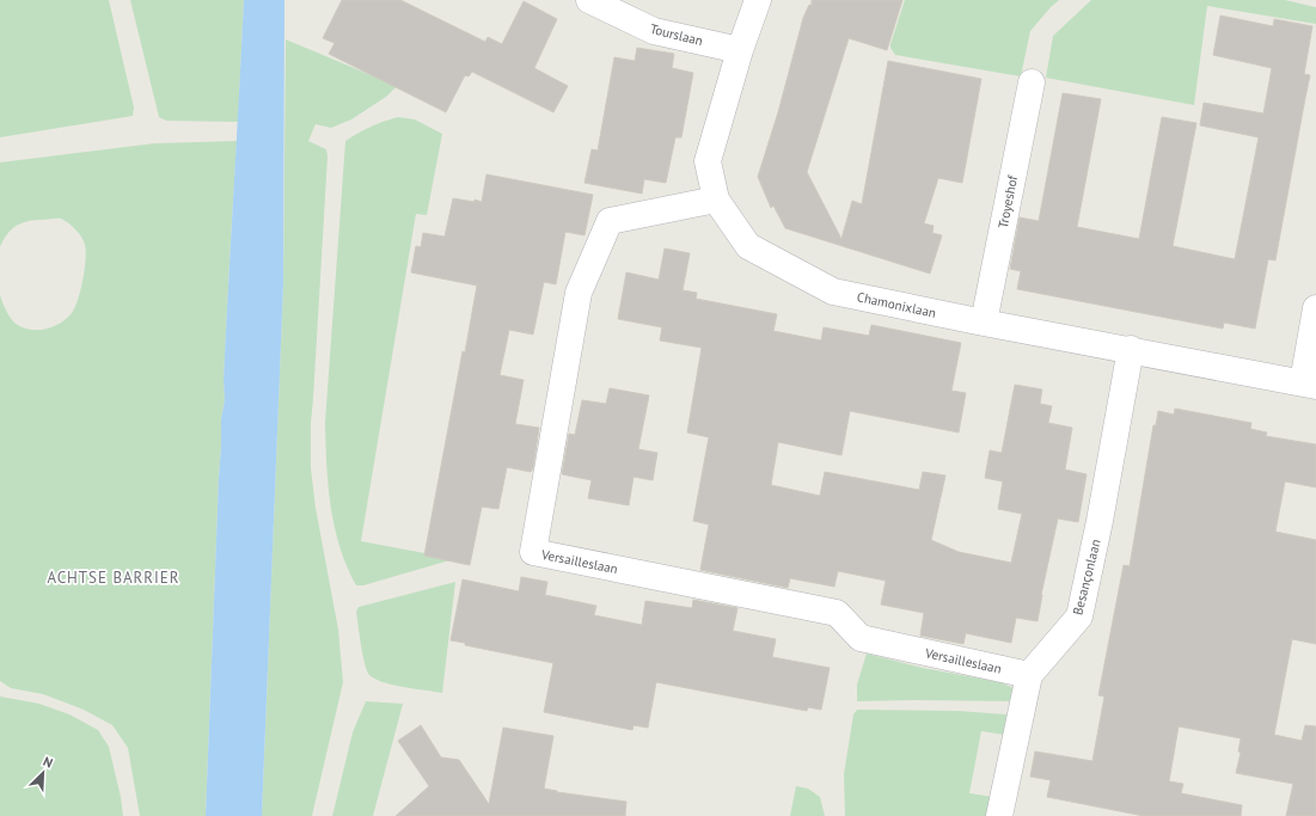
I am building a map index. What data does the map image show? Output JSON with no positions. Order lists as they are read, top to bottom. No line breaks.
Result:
{"streets":{"street":["Tourslaan","Troyeshof","Chamonixlaan","Versailleslaan","Besançonlaan"]},"crossings":[["Tourslaan","Chamonixlaan"],["Troyeshof","Chamonixlaan"],["Chamonixlaan","Versailleslaan"],["Chamonixlaan","Besançonlaan"],["Versailleslaan","Besançonlaan"]],"districts":["ACHTSE BARRIER"],"north":"top right"}
